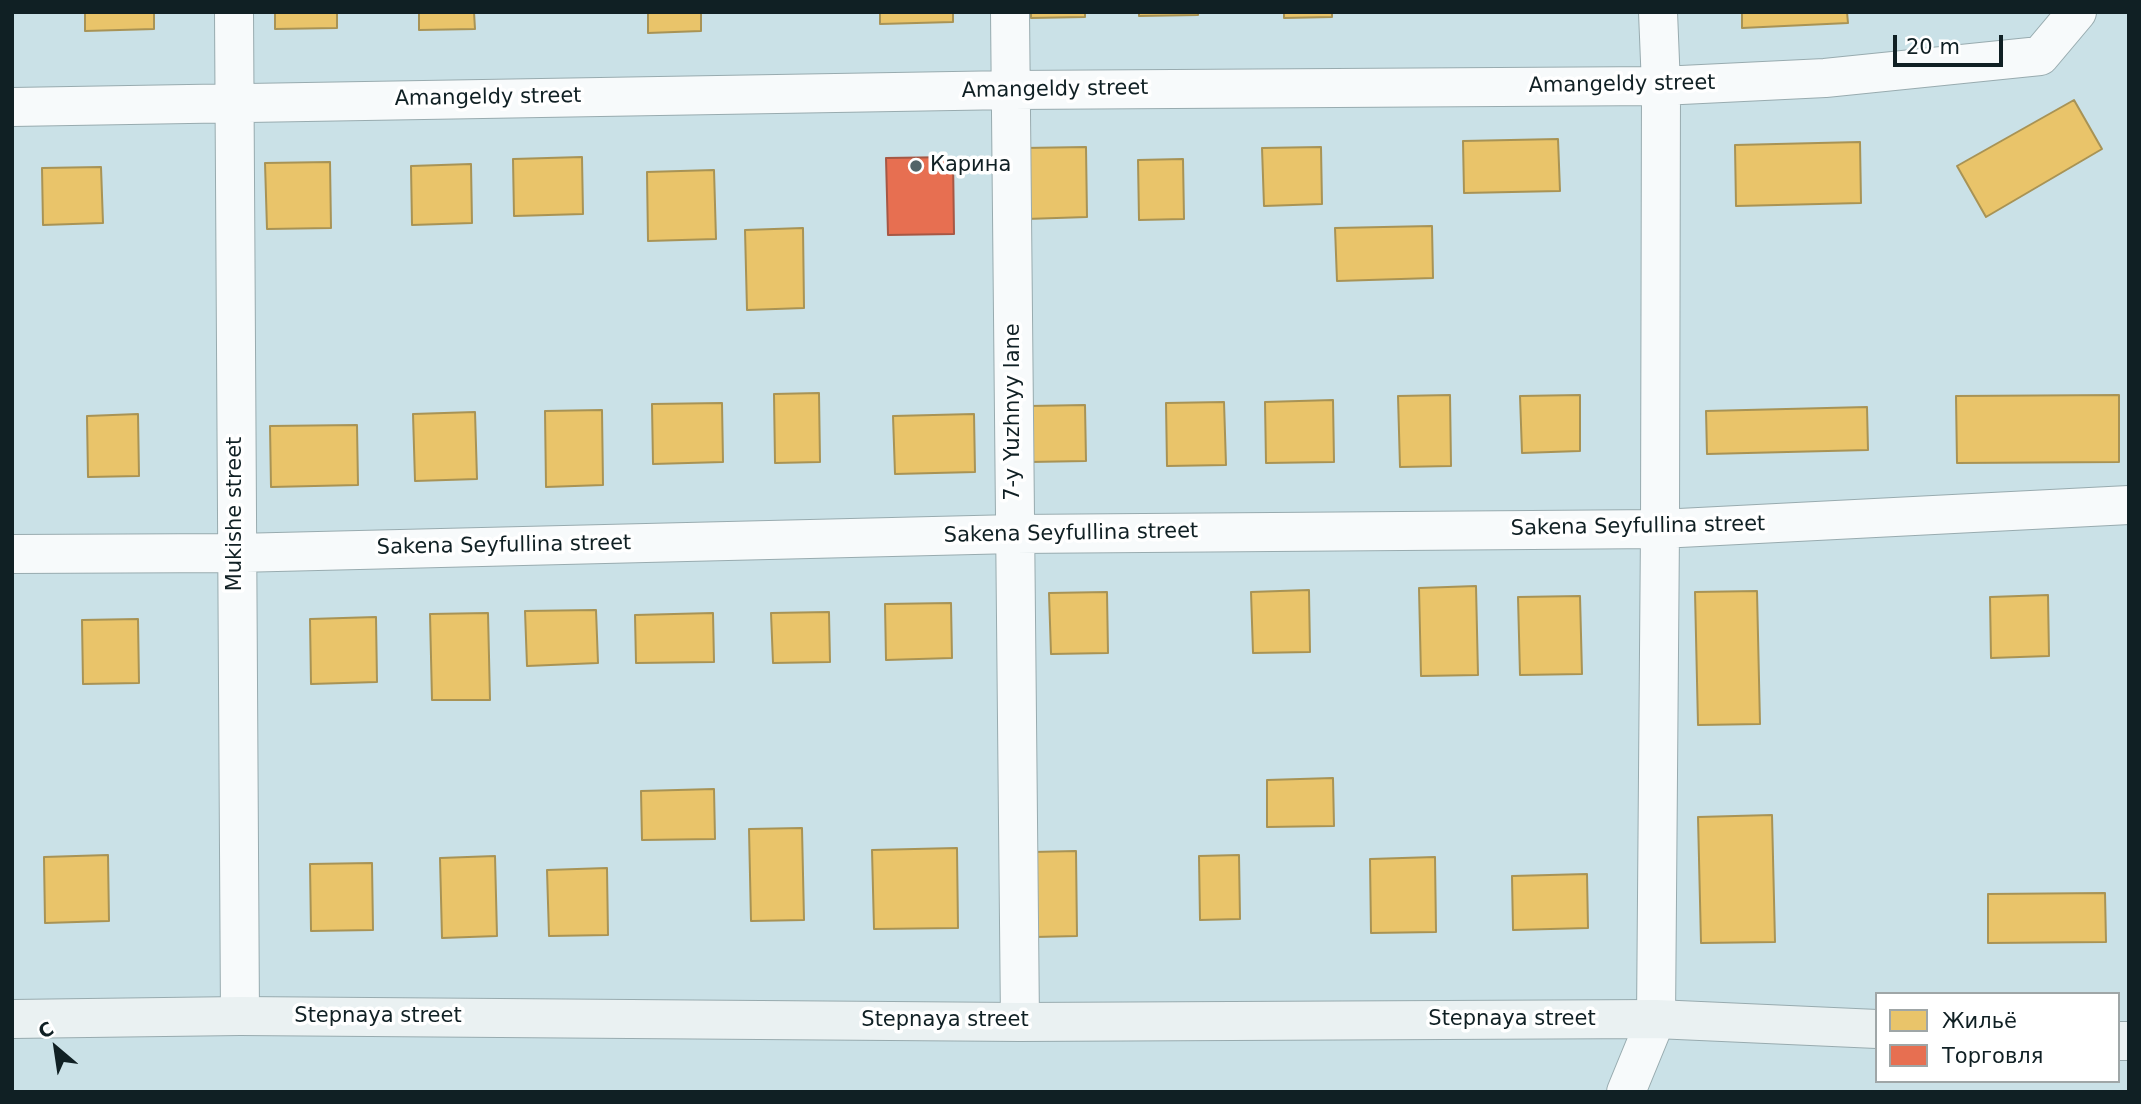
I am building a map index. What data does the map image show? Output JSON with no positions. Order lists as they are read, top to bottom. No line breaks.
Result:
{"streets":{"street":["Amangeldy street","7-y Yuzhnyy lane","Mukishe street","Sakena Seyfullina street","Stepnaya street"]},"crossings":[["Amangeldy street","7-y Yuzhnyy lane"],["Amangeldy street","Mukishe street"],["7-y Yuzhnyy lane","Sakena Seyfullina street"],["7-y Yuzhnyy lane","Stepnaya street"],["Mukishe street","Sakena Seyfullina street"],["Mukishe street","Stepnaya street"]],"places":["Карина"],"legend":["Жильё","Торговля"],"scale_bar":"20 m","north":"top left"}
